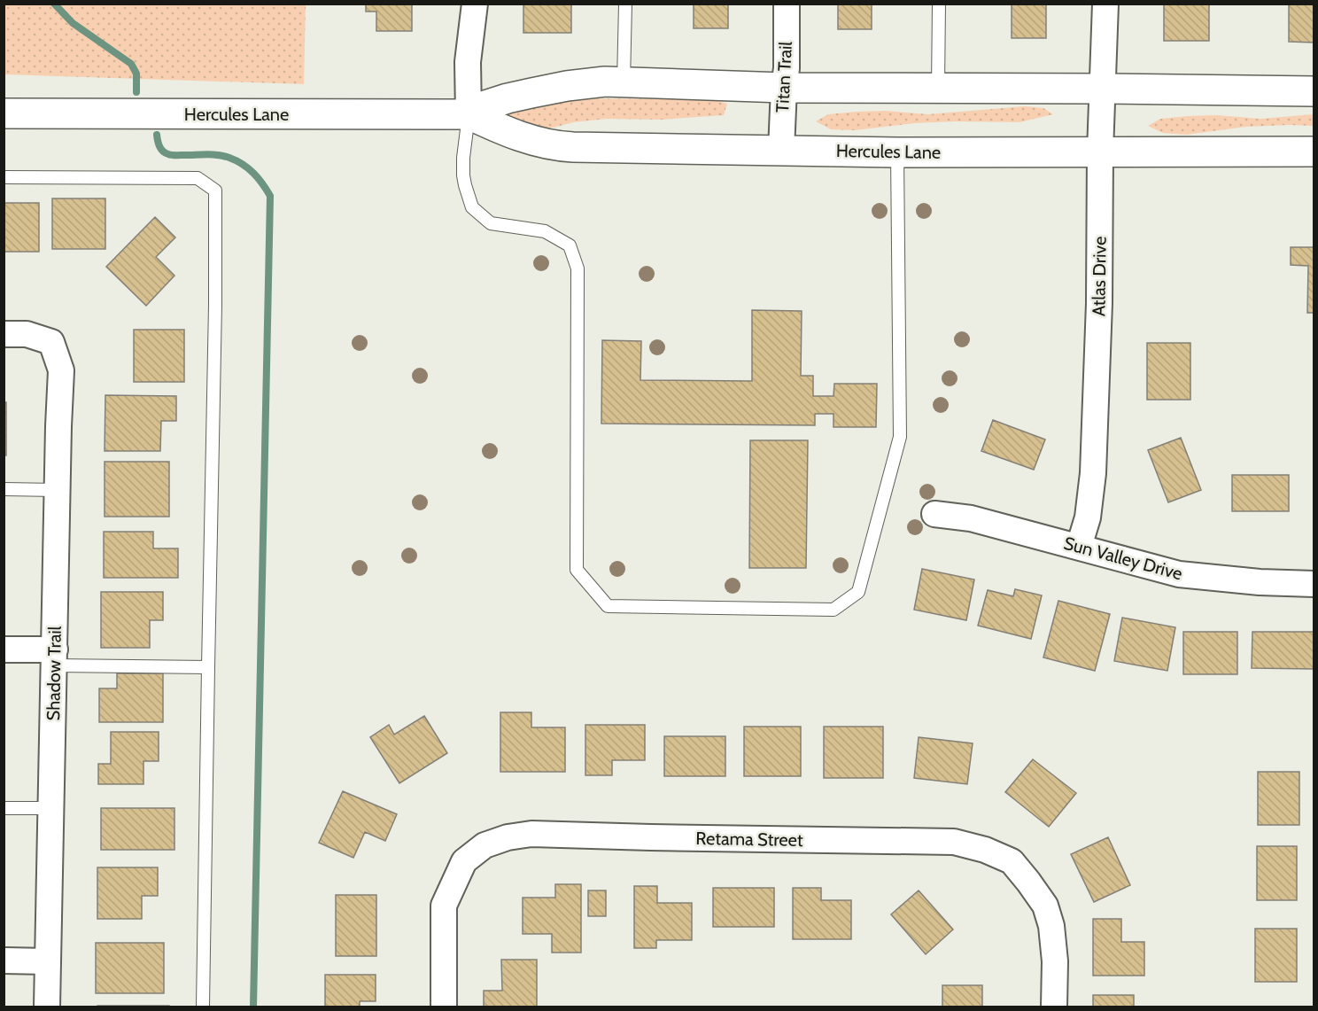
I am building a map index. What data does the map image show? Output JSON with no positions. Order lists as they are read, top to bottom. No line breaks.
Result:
{"streets":{"street":["Titan Trail","Hercules Lane","Atlas Drive","Sun Valley Drive","Shadow Trail","Retama Street"]},"crossings":[["Titan Trail","Hercules Lane"],["Hercules Lane","Atlas Drive"],["Atlas Drive","Sun Valley Drive"]]}
